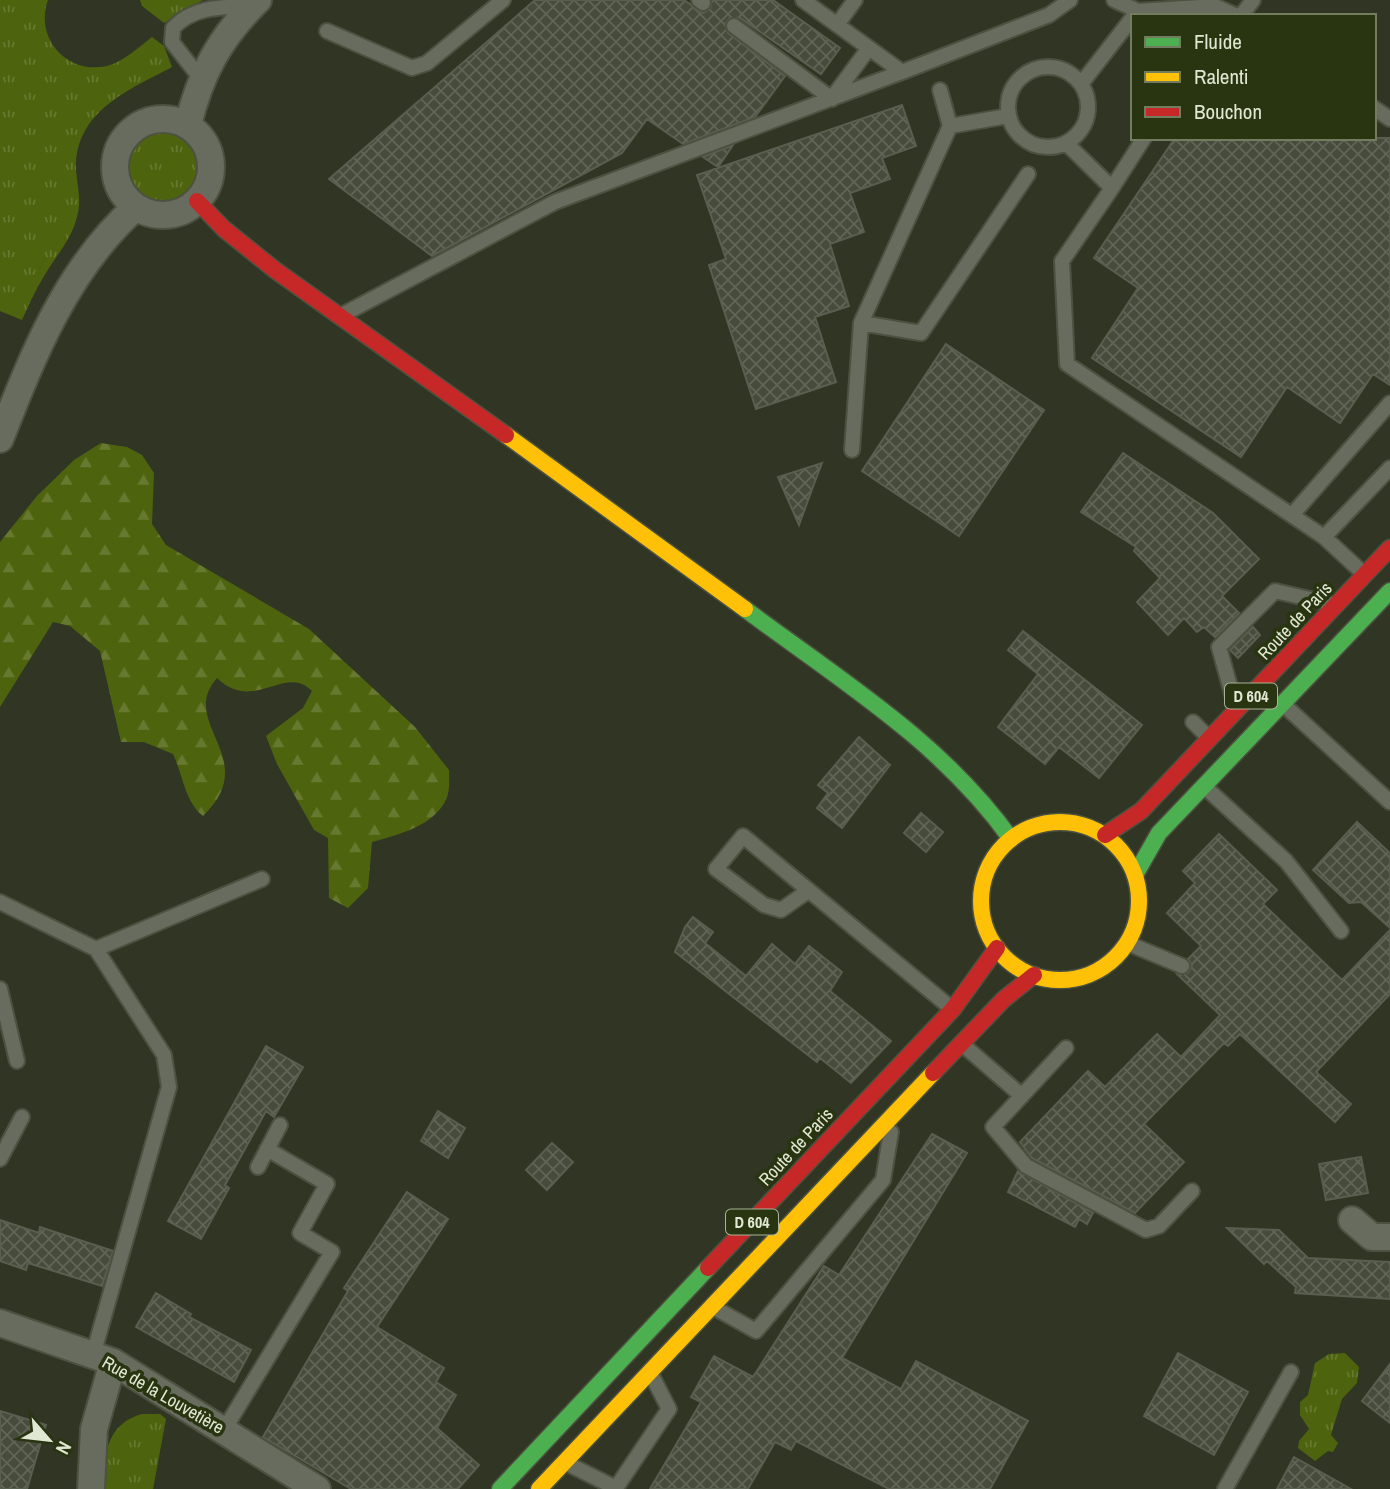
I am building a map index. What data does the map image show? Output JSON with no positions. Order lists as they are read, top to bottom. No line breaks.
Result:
{"streets":{"main road":["Route de Paris","D 604"],"street":["Rue de la Louvetière"]},"crossings":[["Route de Paris","D 604"]],"legend":["Fluide","Ralenti","Bouchon"],"north":"bottom right"}
